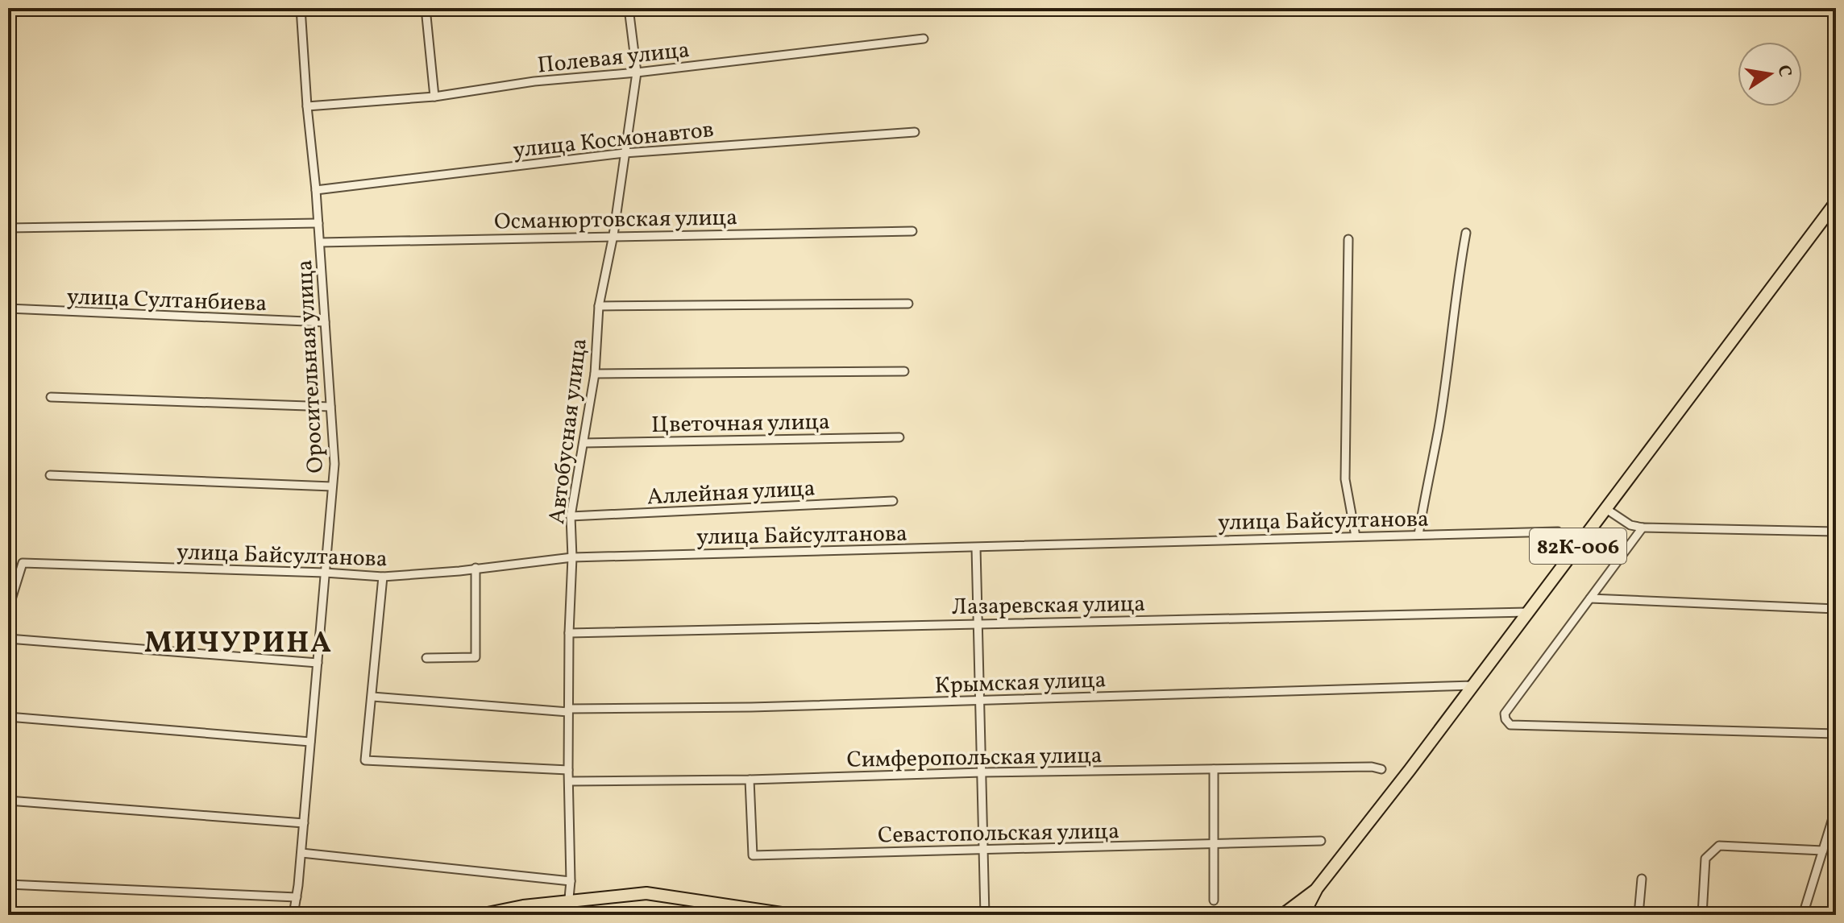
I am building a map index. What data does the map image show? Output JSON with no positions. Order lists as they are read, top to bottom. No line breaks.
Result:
{"streets":{"main road":["82К-006"],"street":["Полевая улица","улица Космонавтов","Османюртовская улица","улица Султанбиева","Оросительная улица","Цветочная улица","Автобусная улица","Аллейная улица","улица Байсултанова","Лазаревская улица","Крымская улица","Симферопольская улица","Севастопольская улица"]},"crossings":[["Полевая улица","Оросительная улица"],["Полевая улица","Автобусная улица"],["улица Космонавтов","Оросительная улица"],["улица Космонавтов","Автобусная улица"],["Османюртовская улица","Оросительная улица"],["Османюртовская улица","Автобусная улица"],["улица Султанбиева","Оросительная улица"],["Оросительная улица","улица Байсултанова"],["Цветочная улица","Автобусная улица"],["Автобусная улица","Аллейная улица"],["Автобусная улица","улица Байсултанова"],["Автобусная улица","Лазаревская улица"],["Автобусная улица","Крымская улица"],["Автобусная улица","Симферопольская улица"],["улица Байсултанова","82К-006"],["82К-006","Лазаревская улица"],["82К-006","Крымская улица"],["Симферопольская улица","Севастопольская улица"]],"districts":["МИЧУРИНА"],"north":"right"}
